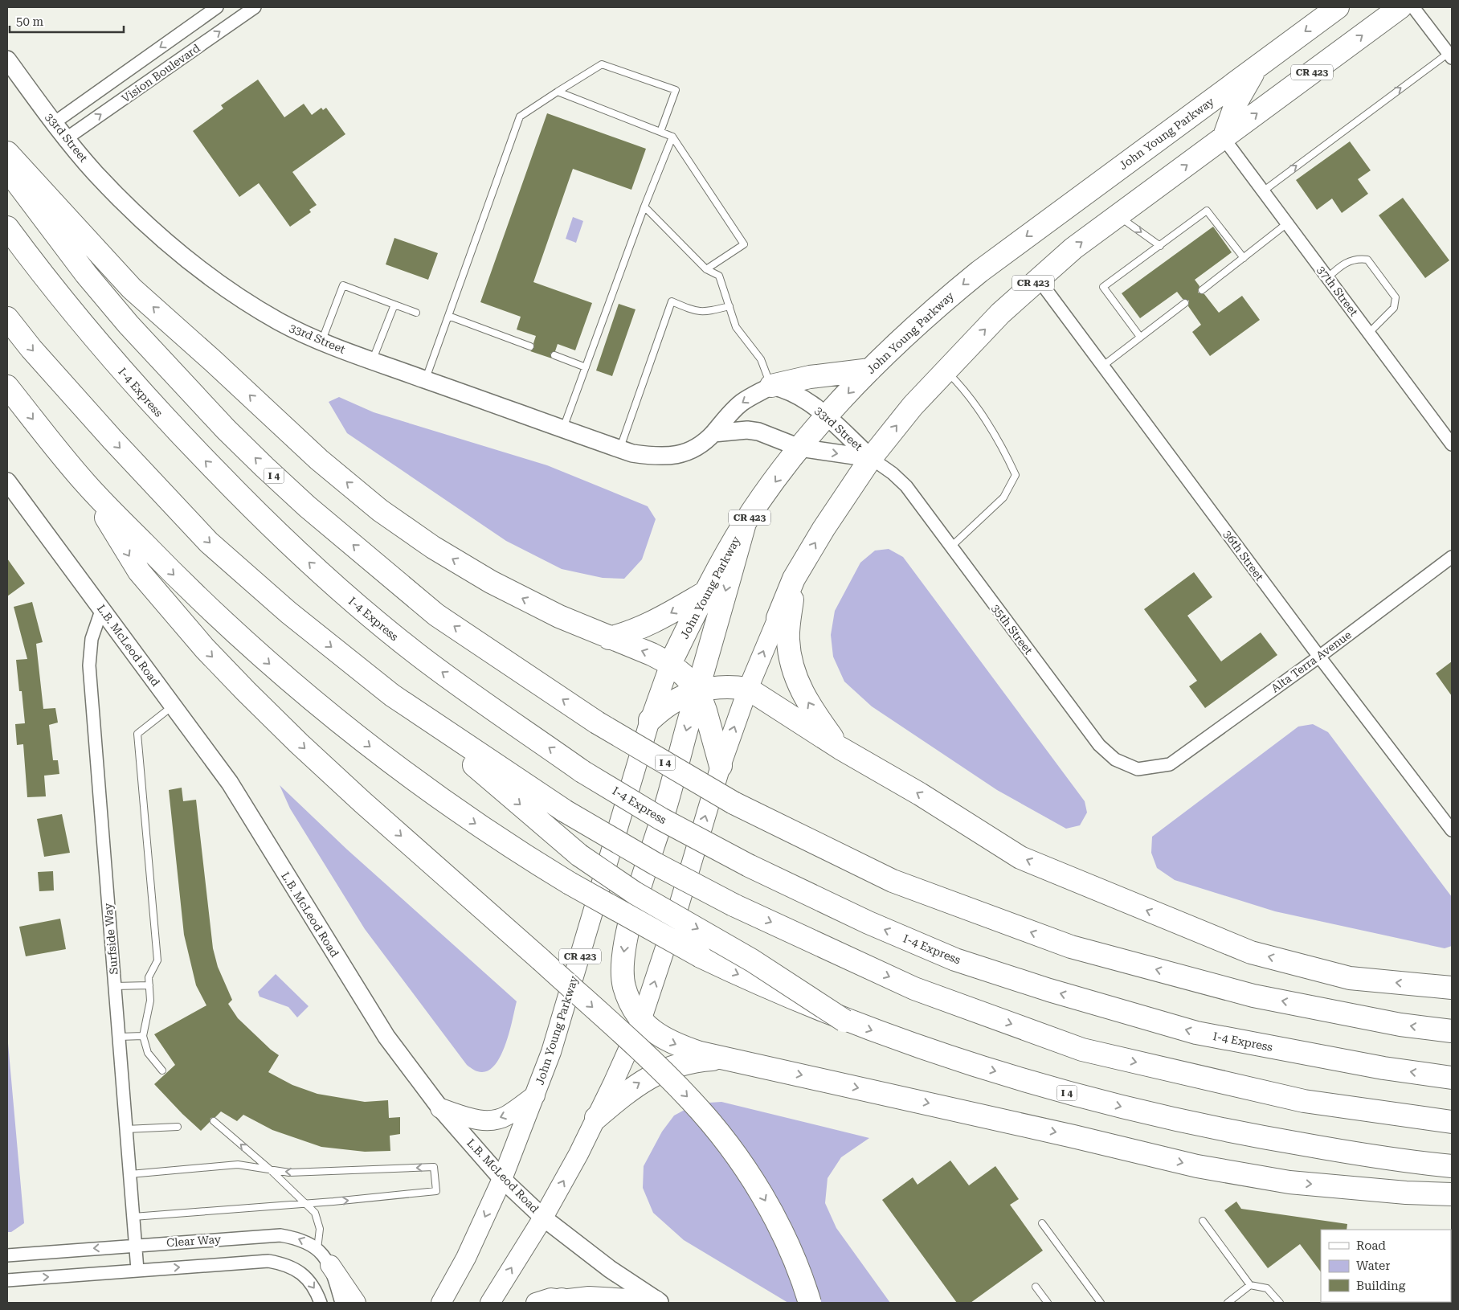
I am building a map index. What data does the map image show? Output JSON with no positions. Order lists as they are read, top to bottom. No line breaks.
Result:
{"streets":{"highway":["CR 423","John Young Parkway","I-4 Express","I 4"],"street":["Vision Boulevard","33rd Street","37th Street","36th Street","35th Street","L.B. McLeod Road","Alta Terra Avenue","Surfside Way","Clear Way"]},"crossings":[["CR 423","33rd Street"],["CR 423","37th Street"],["CR 423","36th Street"],["CR 423","35th Street"],["CR 423","L.B. McLeod Road"],["Vision Boulevard","33rd Street"],["John Young Parkway","33rd Street"],["John Young Parkway","L.B. McLeod Road"],["33rd Street","35th Street"],["36th Street","Alta Terra Avenue"],["35th Street","Alta Terra Avenue"],["L.B. McLeod Road","Surfside Way"],["Surfside Way","Clear Way"]],"legend":["Road","Water","Building"],"scale_bar":"50 m"}
